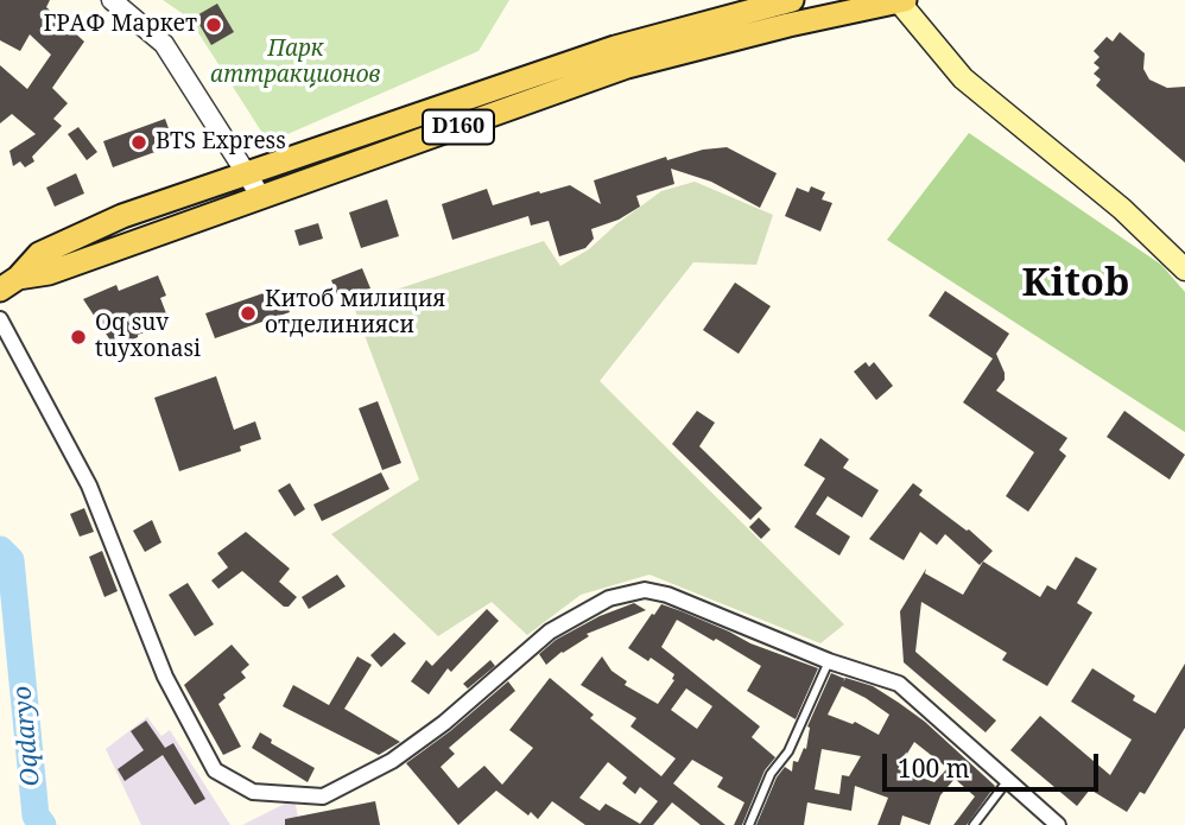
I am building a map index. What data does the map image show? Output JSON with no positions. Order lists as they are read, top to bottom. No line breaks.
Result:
{"streets":{"main road":["D160"]},"districts":["Kitob"],"water":["Oqdaryo"],"parks":["Парк аттракционов"],"places":["ГРАФ Маркет","BTS Express","Китоб милиция отделинияси","Oq suv tuyxonasi"],"scale_bar":"100 m"}
